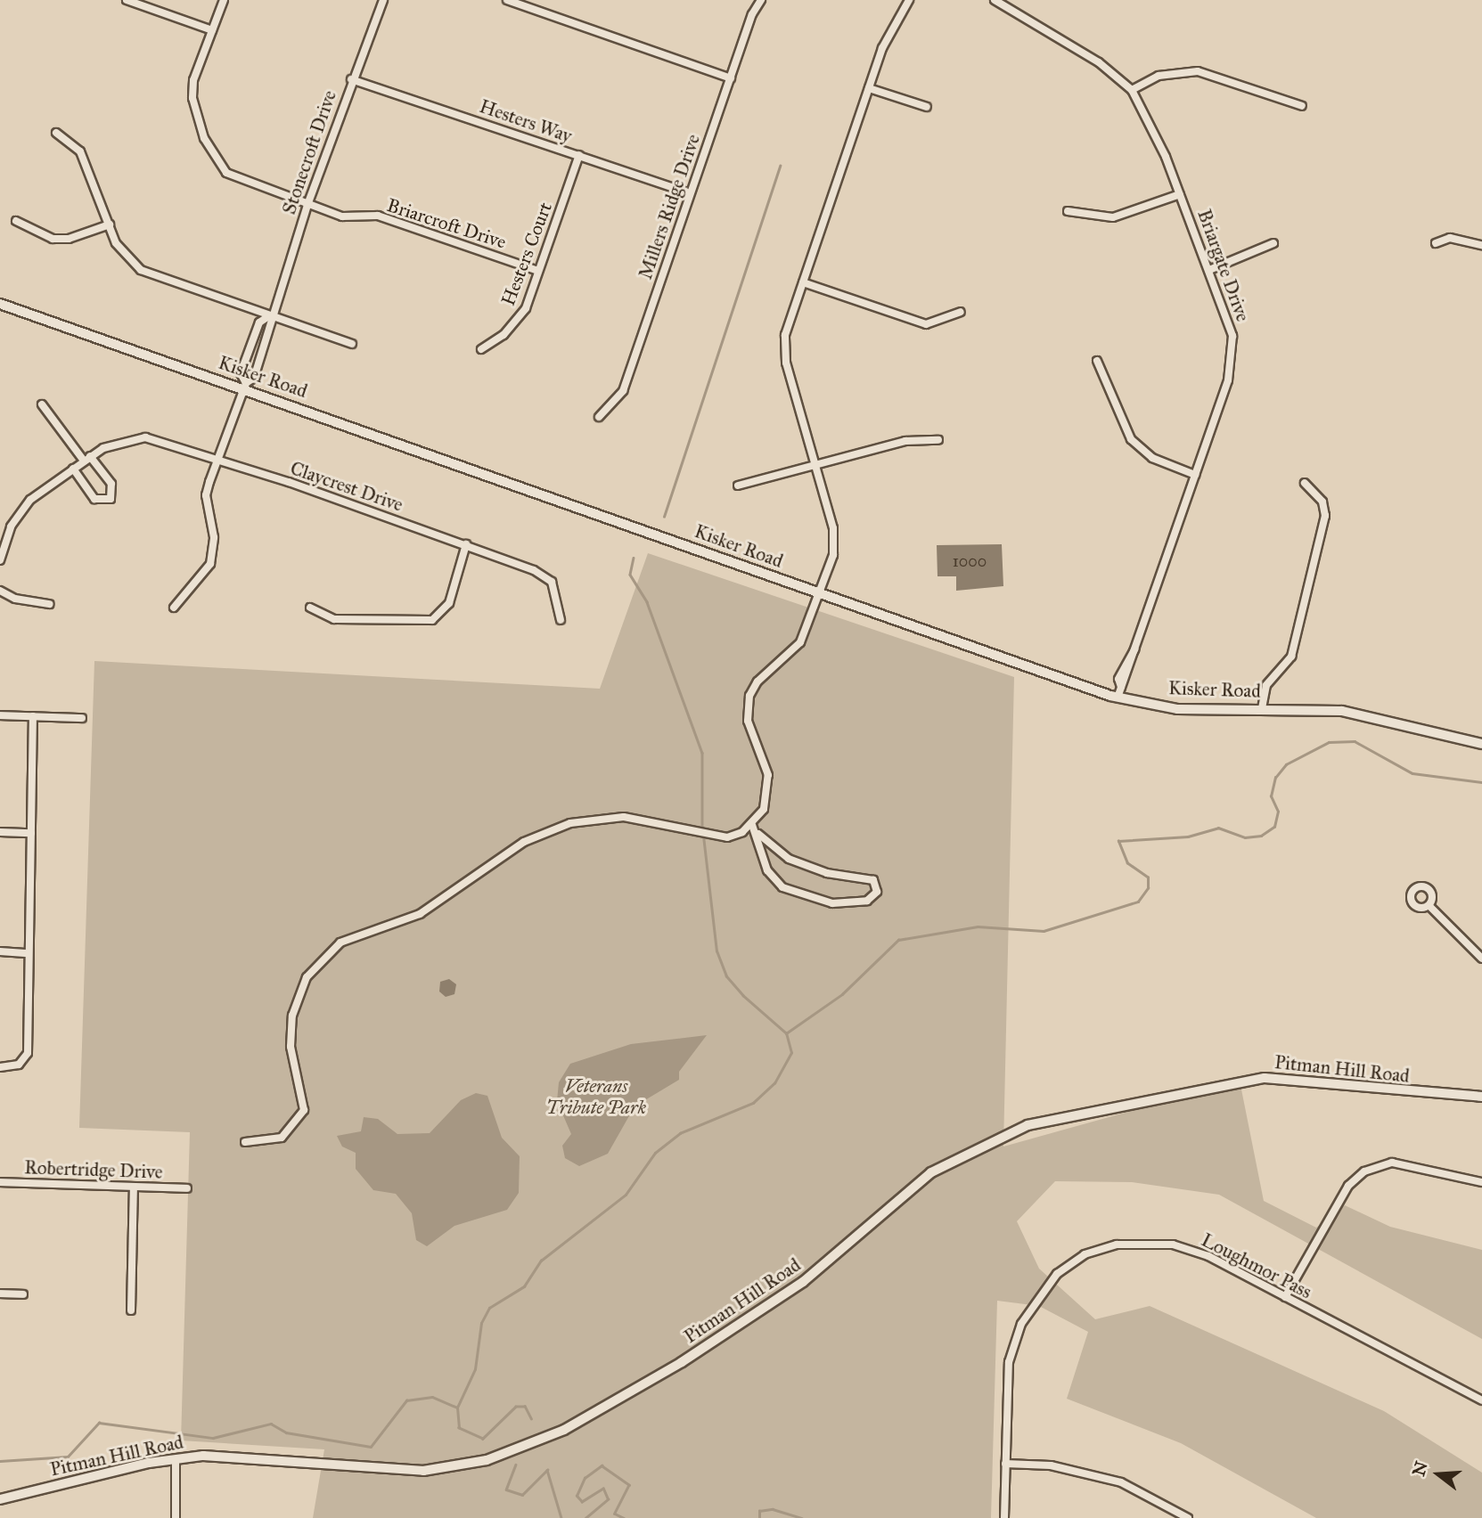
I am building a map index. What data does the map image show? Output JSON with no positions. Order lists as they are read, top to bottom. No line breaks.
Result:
{"streets":{"main road":["Kisker Road","Pitman Hill Road"],"street":["Hesters Way","Stonecroft Drive","Millers Ridge Drive","Briarcroft Drive","Hesters Court","Briargate Drive","Claycrest Drive","Robertridge Drive","Loughmor Pass"]},"crossings":[["Hesters Way","Stonecroft Drive"],["Hesters Way","Millers Ridge Drive"],["Hesters Way","Hesters Court"],["Stonecroft Drive","Briarcroft Drive"],["Stonecroft Drive","Kisker Road"],["Briarcroft Drive","Hesters Court"],["Briargate Drive","Kisker Road"]],"parks":["Veterans Tribute Park"],"house_numbers":["1000"],"north":"left"}
